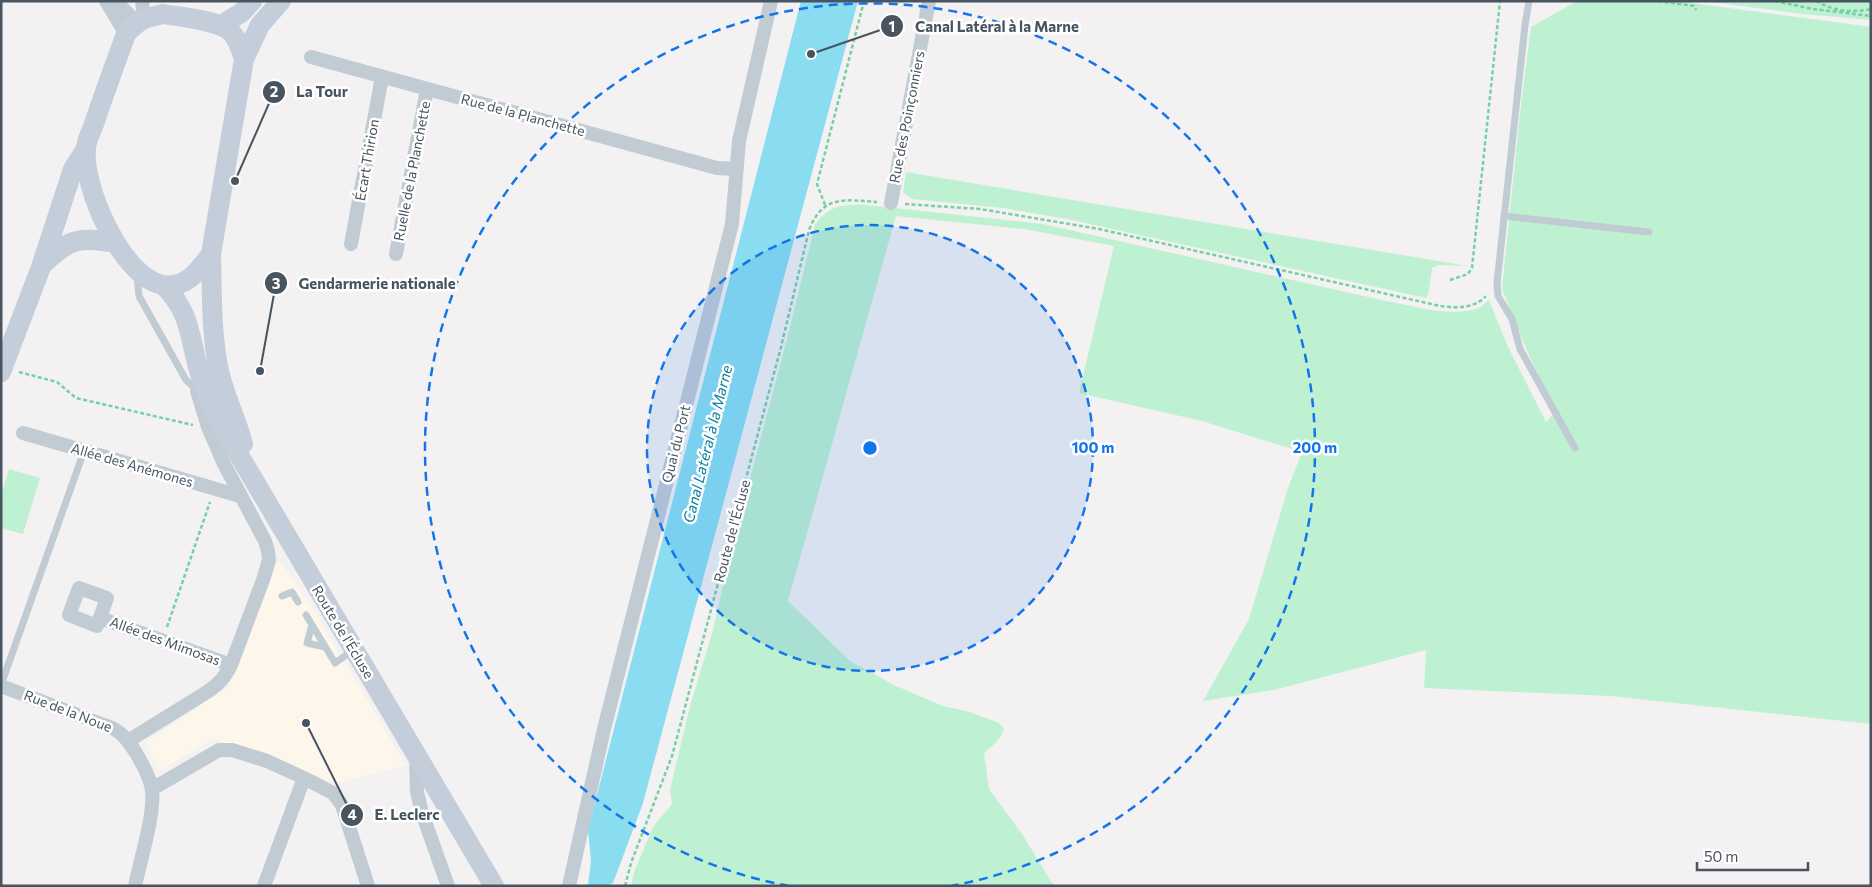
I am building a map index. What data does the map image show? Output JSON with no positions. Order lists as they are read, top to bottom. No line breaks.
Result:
{"streets":{"main road":["Route de l'Écluse"],"street":["Rue de la Planchette","Rue des Poinçonniers","Écart Thirion","Ruelle de la Planchette","Quai du Port","Allée des Anémones","Allée des Mimosas","Rue de la Noue"]},"crossings":[["Rue de la Planchette","Écart Thirion"],["Rue de la Planchette","Ruelle de la Planchette"],["Rue de la Planchette","Quai du Port"]],"water":["Canal Latéral à la Marne"],"places":["Canal Latéral à la Marne","La Tour","Gendarmerie nationale","E. Leclerc"],"scale_bar":"50 m","rings":["100 m","200 m"]}
